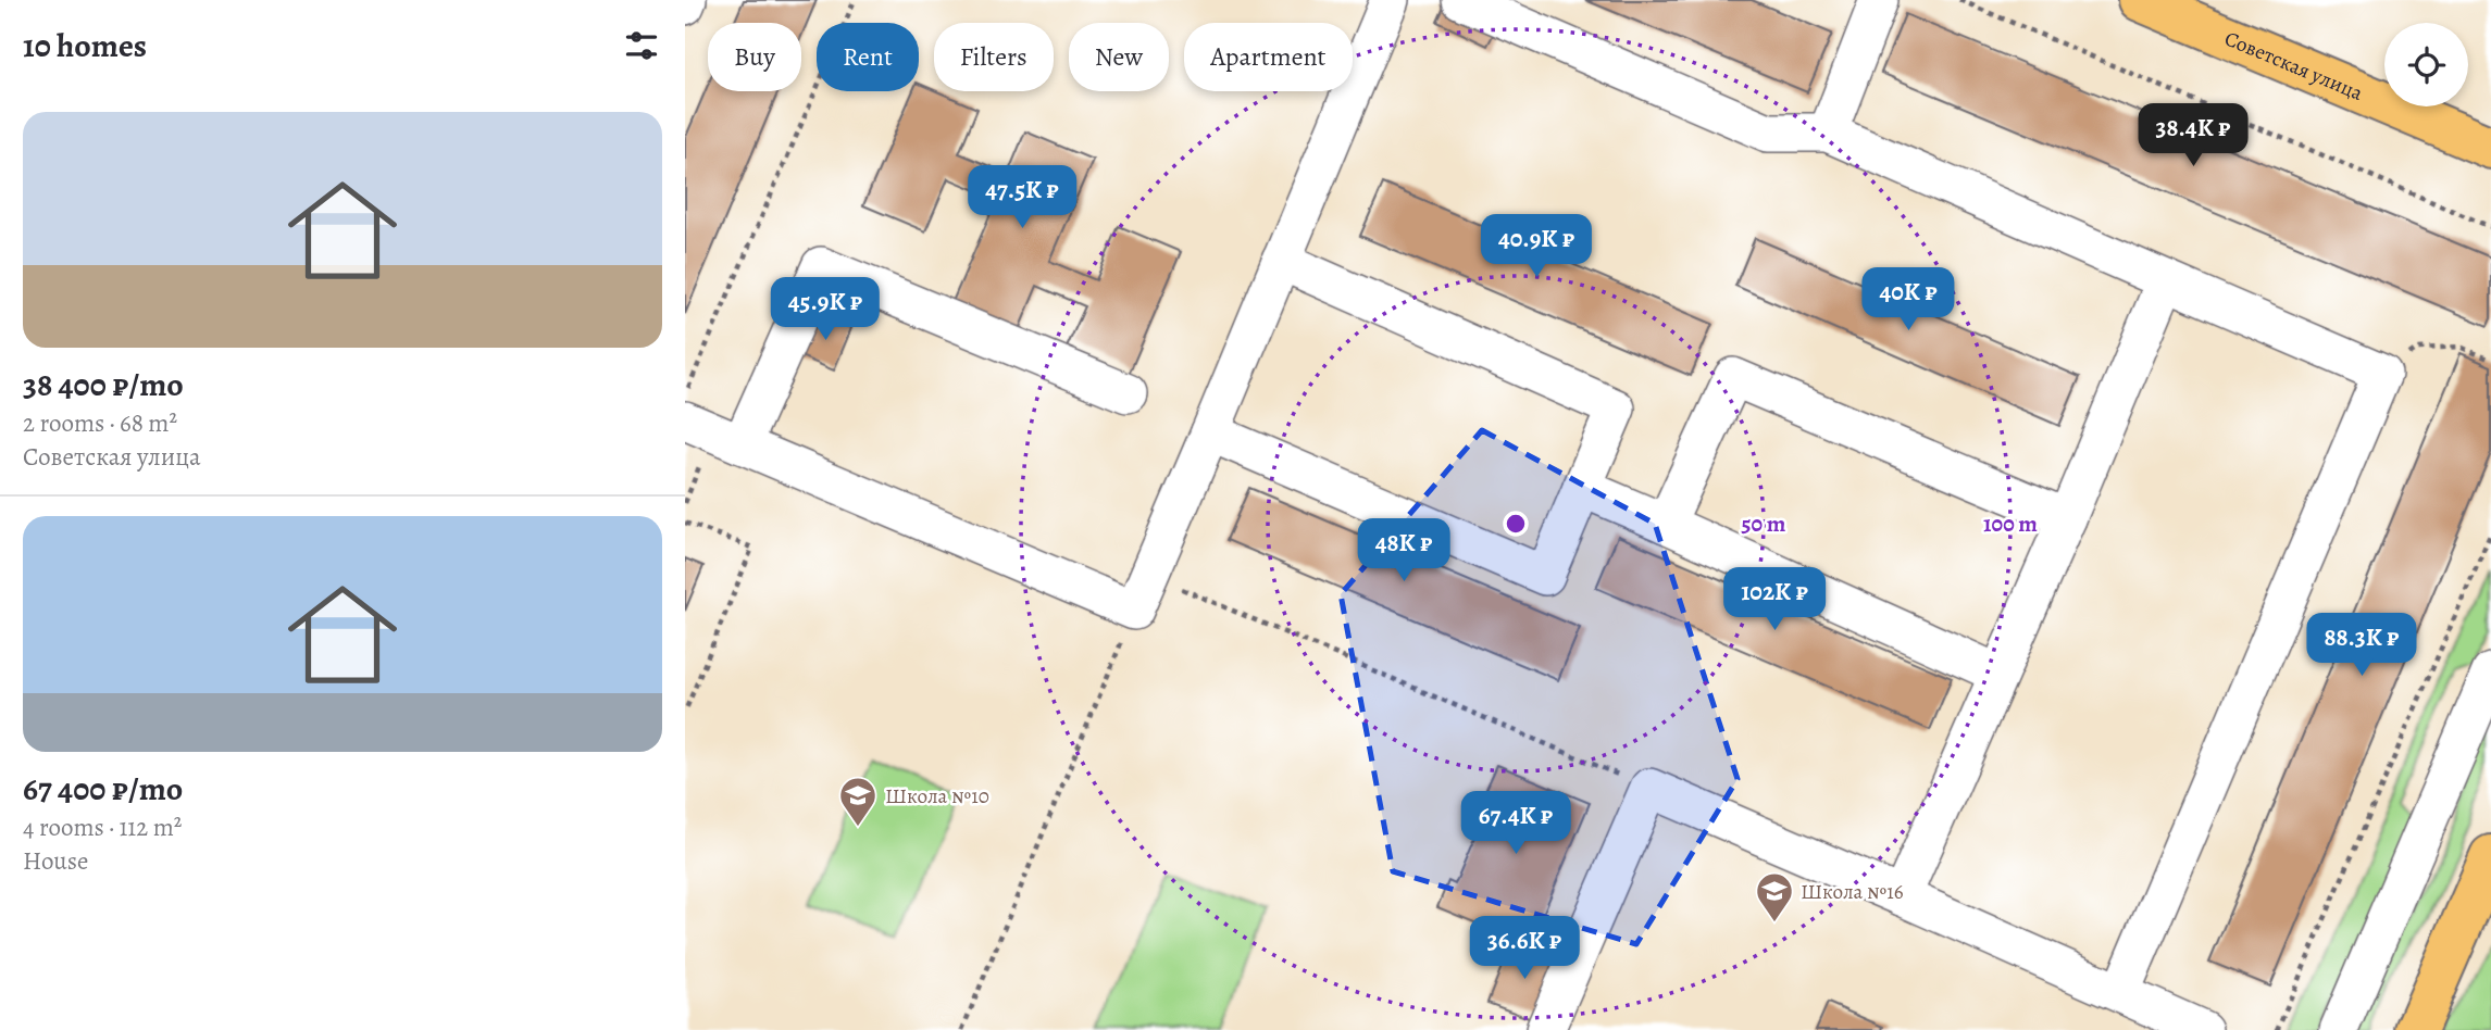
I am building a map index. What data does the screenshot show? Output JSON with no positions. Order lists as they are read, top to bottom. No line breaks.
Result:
{"streets":{"main road":["Советская улица"]},"places":{"school or university":["Школа №10","Школа №16"]},"page":{"heading":"10 homes","chip":["Buy","Rent","Filters","New","Apartment"],"list":[{"name":"38 400 ₽/mo","note":"2 rooms · 68 m² · Советская улица"},{"name":"67 400 ₽/mo","note":"4 rooms · 112 m² · House"}],"price":["38.4K ₽","47.5K ₽","40.9K ₽","40K ₽","45.9K ₽","48K ₽","102K ₽","88.3K ₽","67.4K ₽","36.6K ₽"]},"rings":["50 m","100 m"]}
